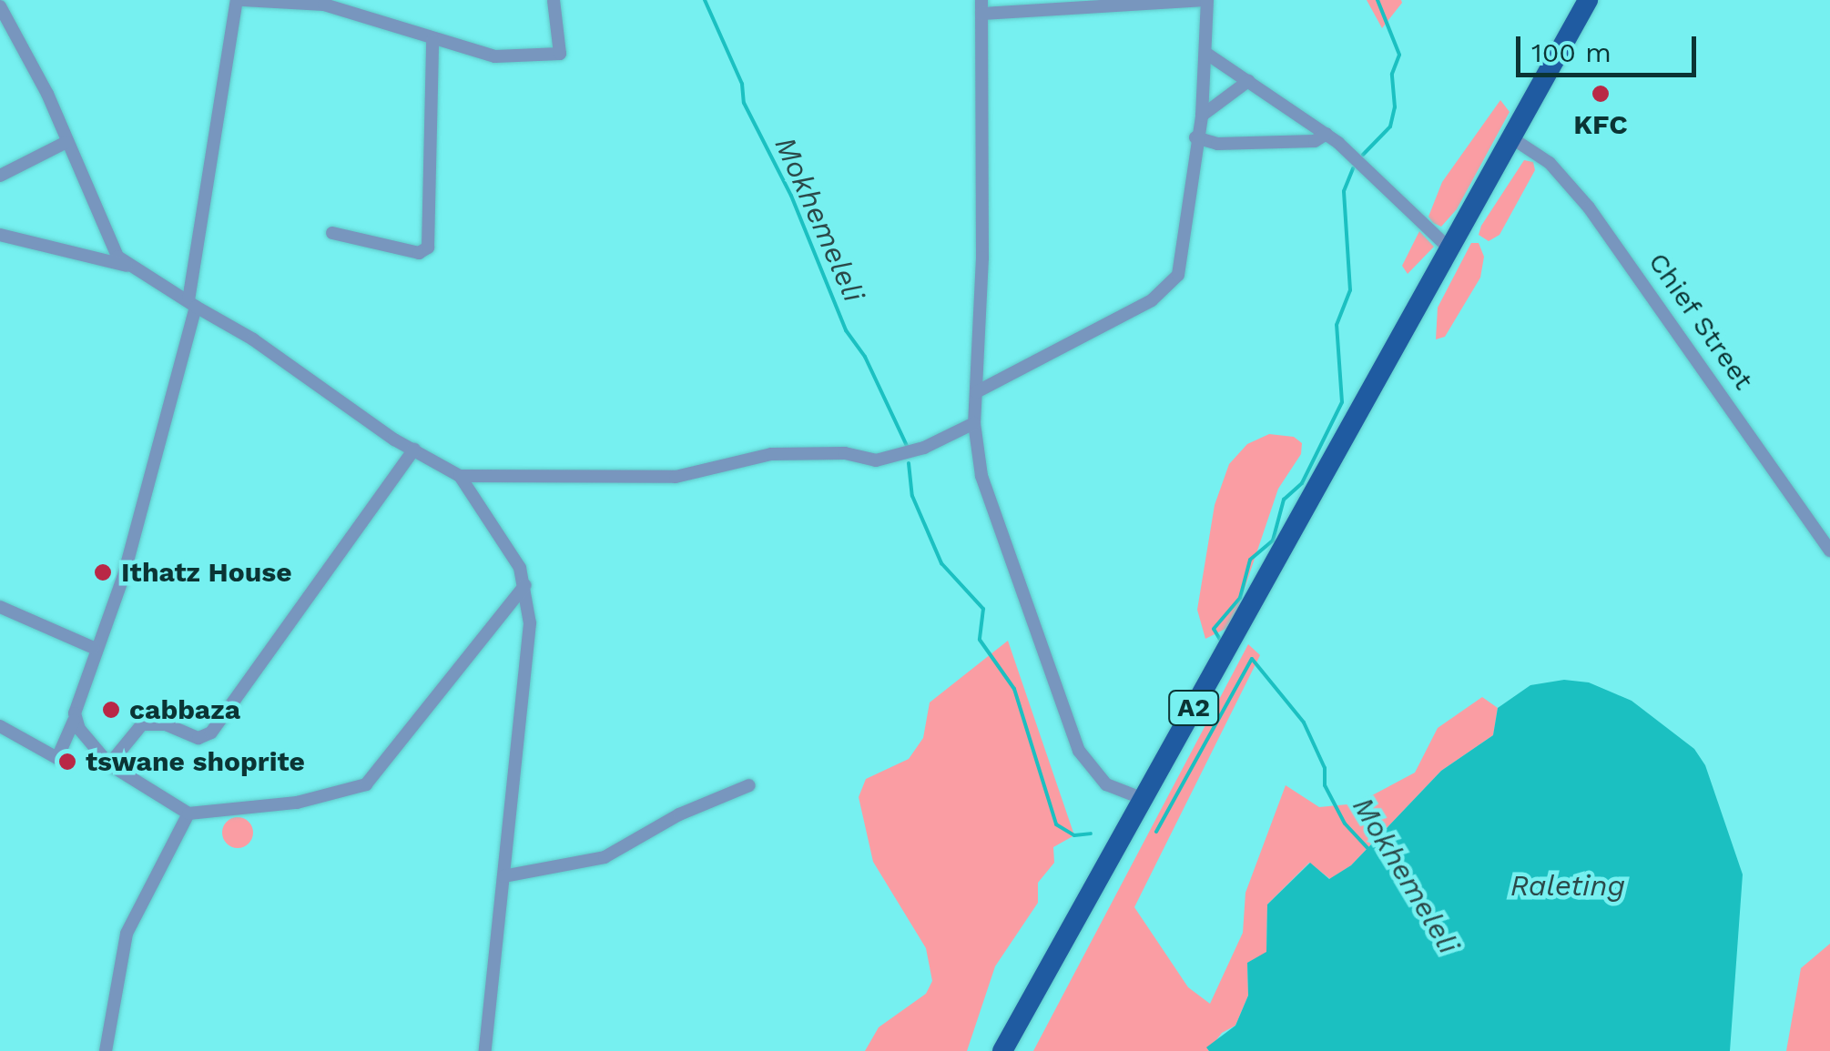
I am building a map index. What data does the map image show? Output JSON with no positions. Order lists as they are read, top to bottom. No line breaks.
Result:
{"streets":{"main road":["A2"],"street":["Chief Street"]},"crossings":[["Chief Street","A2"]],"water":["Mokhemeleli","Raleting"],"places":["KFC","Ithatz House","cabbaza","tswane shoprite"],"scale_bar":"100 m"}
